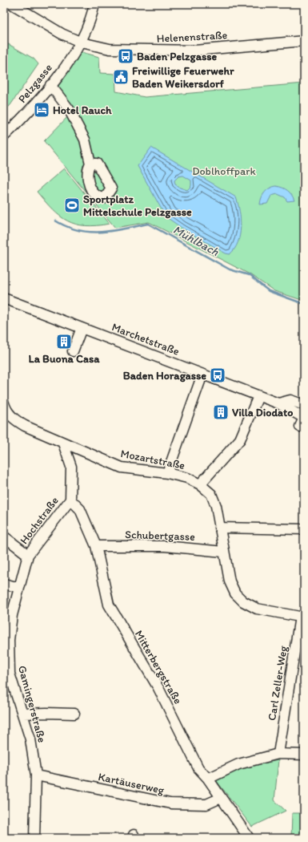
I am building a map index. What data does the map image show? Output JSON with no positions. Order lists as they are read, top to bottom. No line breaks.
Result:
{"streets":{"street":["Helenenstraße","Pelzgasse","Marchetstraße","Mozartstraße","Hochstraße","Schubertgasse","Mitterbergstraße","Carl Zeller-Weg","Gamingerstraße","Kartäuserweg"]},"crossings":[["Helenenstraße","Pelzgasse"],["Mozartstraße","Hochstraße"],["Mozartstraße","Schubertgasse"],["Mozartstraße","Carl Zeller-Weg"],["Hochstraße","Mitterbergstraße"],["Hochstraße","Gamingerstraße"],["Schubertgasse","Mitterbergstraße"],["Mitterbergstraße","Kartäuserweg"],["Gamingerstraße","Kartäuserweg"]],"water":["Mühlbach"],"parks":["Doblhoffpark"],"places":{"bus stop":["Baden Pelzgasse","Baden Horagasse"],"public building":["Freiwillige Feuerwehr Baden Weikersdorf"],"hotel":["Hotel Rauch"],"sports":["Sportplatz Mittelschule Pelzgasse"],"building":["La Buona Casa","Villa Diodato"]}}
